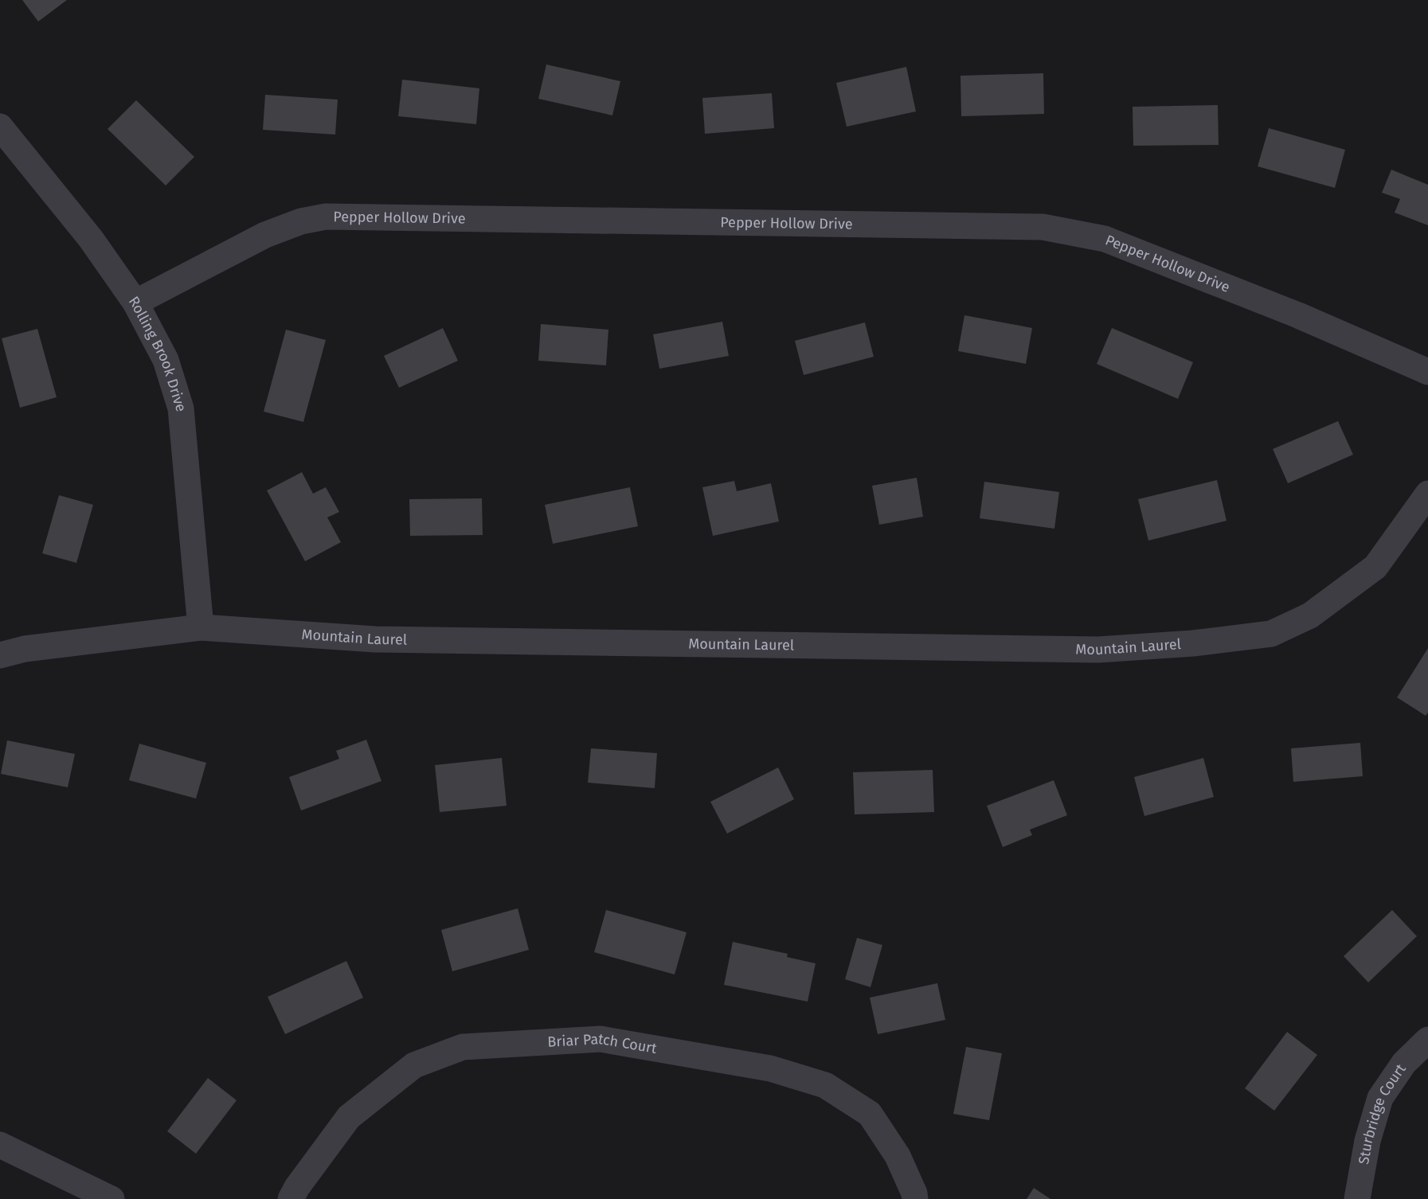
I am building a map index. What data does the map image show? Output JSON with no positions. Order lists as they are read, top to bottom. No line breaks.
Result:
{"streets":{"street":["Pepper Hollow Drive","Rolling Brook Drive","Mountain Laurel","Briar Patch Court","Sturbridge Court"]},"crossings":[["Pepper Hollow Drive","Rolling Brook Drive"],["Rolling Brook Drive","Mountain Laurel"]]}
